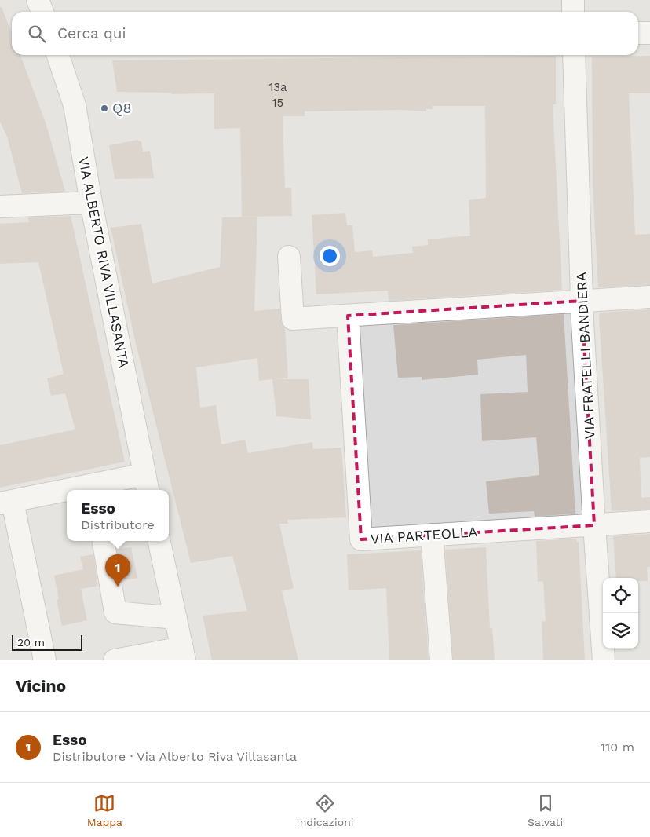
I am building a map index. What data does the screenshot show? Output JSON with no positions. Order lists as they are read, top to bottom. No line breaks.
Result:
{"streets":{"street":["VIA ALBERTO RIVA VILLASANTA","VIA FRATELLI BANDIERA","VIA PARTEOLLA"]},"crossings":[["VIA FRATELLI BANDIERA","VIA PARTEOLLA"]],"places":["Q8"],"house_numbers":["13a","15"],"scale_bar":"20 m","page":{"search":"Cerca qui","popup":["Esso","Distributore"],"pins":"1","scale":"20 m","heading":"Vicino","list":[{"mark":"1","name":"Esso","note":"Distributore · Via Alberto Riva Villasanta","value":"110 m"}],"nav":["Mappa","Indicazioni","Salvati"]}}
